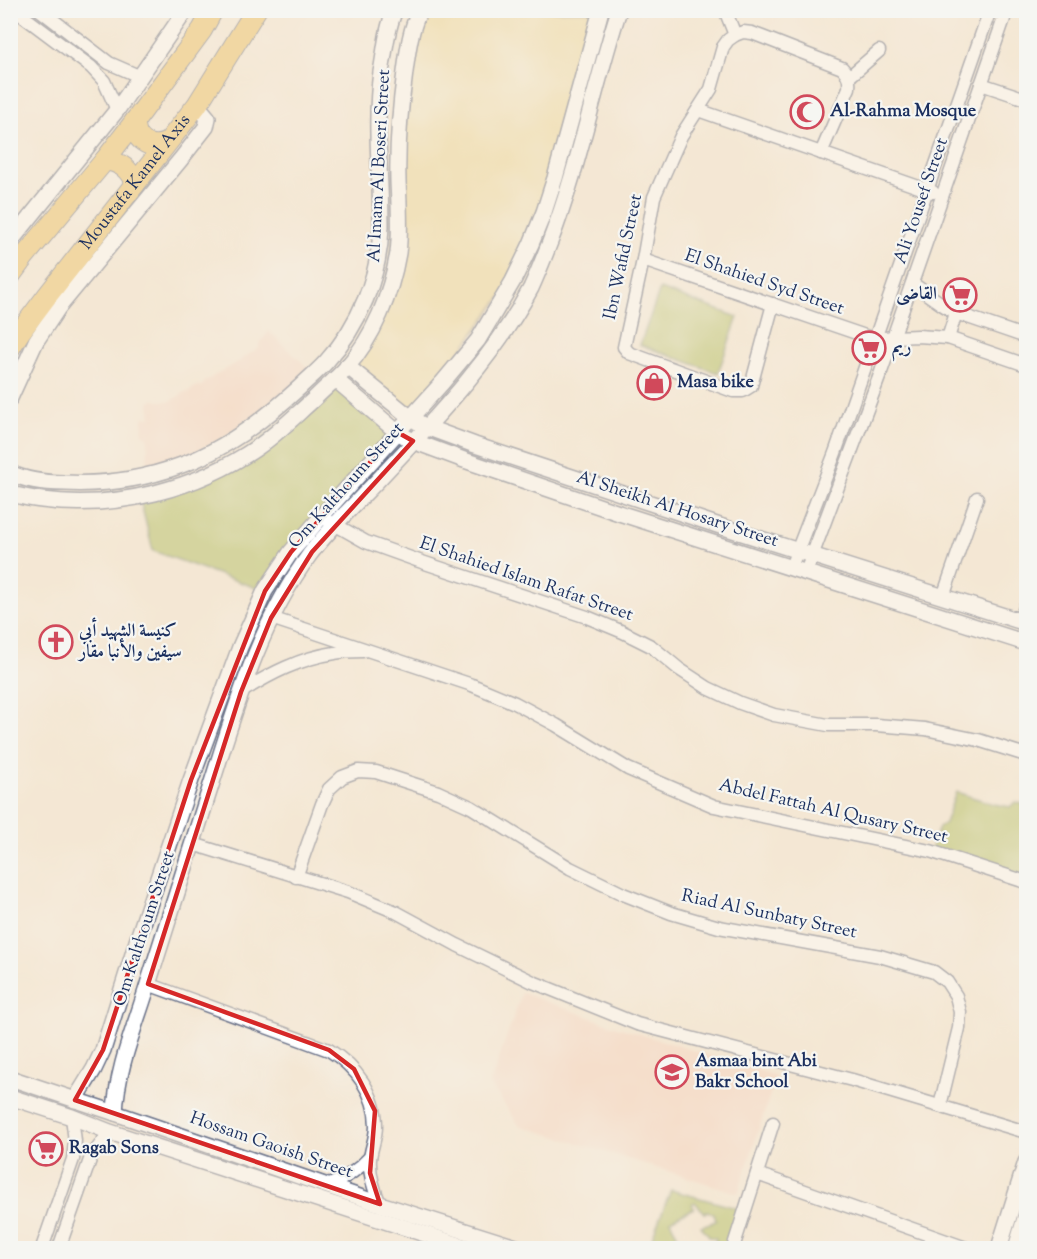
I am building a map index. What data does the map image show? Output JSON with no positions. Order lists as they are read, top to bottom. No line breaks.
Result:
{"streets":{"main road":["Moustafa Kamel Axis"],"street":["Al Imam Al Boseri Street","Ali Yousef Street","Ibn Wafid Street","El Shahied Syd Street","Om Kalthoum Street","Al Sheikh Al Hosary Street","El Shahied Islam Rafat Street","Abdel Fattah Al Qusary Street","Riad Al Sunbaty Street","Hossam Gaoish Street"]},"crossings":[["Al Imam Al Boseri Street","Al Sheikh Al Hosary Street"],["Ali Yousef Street","El Shahied Syd Street"],["Ali Yousef Street","Al Sheikh Al Hosary Street"],["Ibn Wafid Street","El Shahied Syd Street"],["Om Kalthoum Street","Al Sheikh Al Hosary Street"],["Om Kalthoum Street","El Shahied Islam Rafat Street"],["Om Kalthoum Street","Abdel Fattah Al Qusary Street"],["Om Kalthoum Street","Hossam Gaoish Street"]],"places":{"mosque":["Al-Rahma Mosque"],"supermarket":["القاضى","ريم","Ragab Sons"],"shop":["Masa bike"],"church":["كنيسة الشهيد أبي سيفين والأنبا مقار"],"school or university":["Asmaa bint Abi Bakr School"]}}
